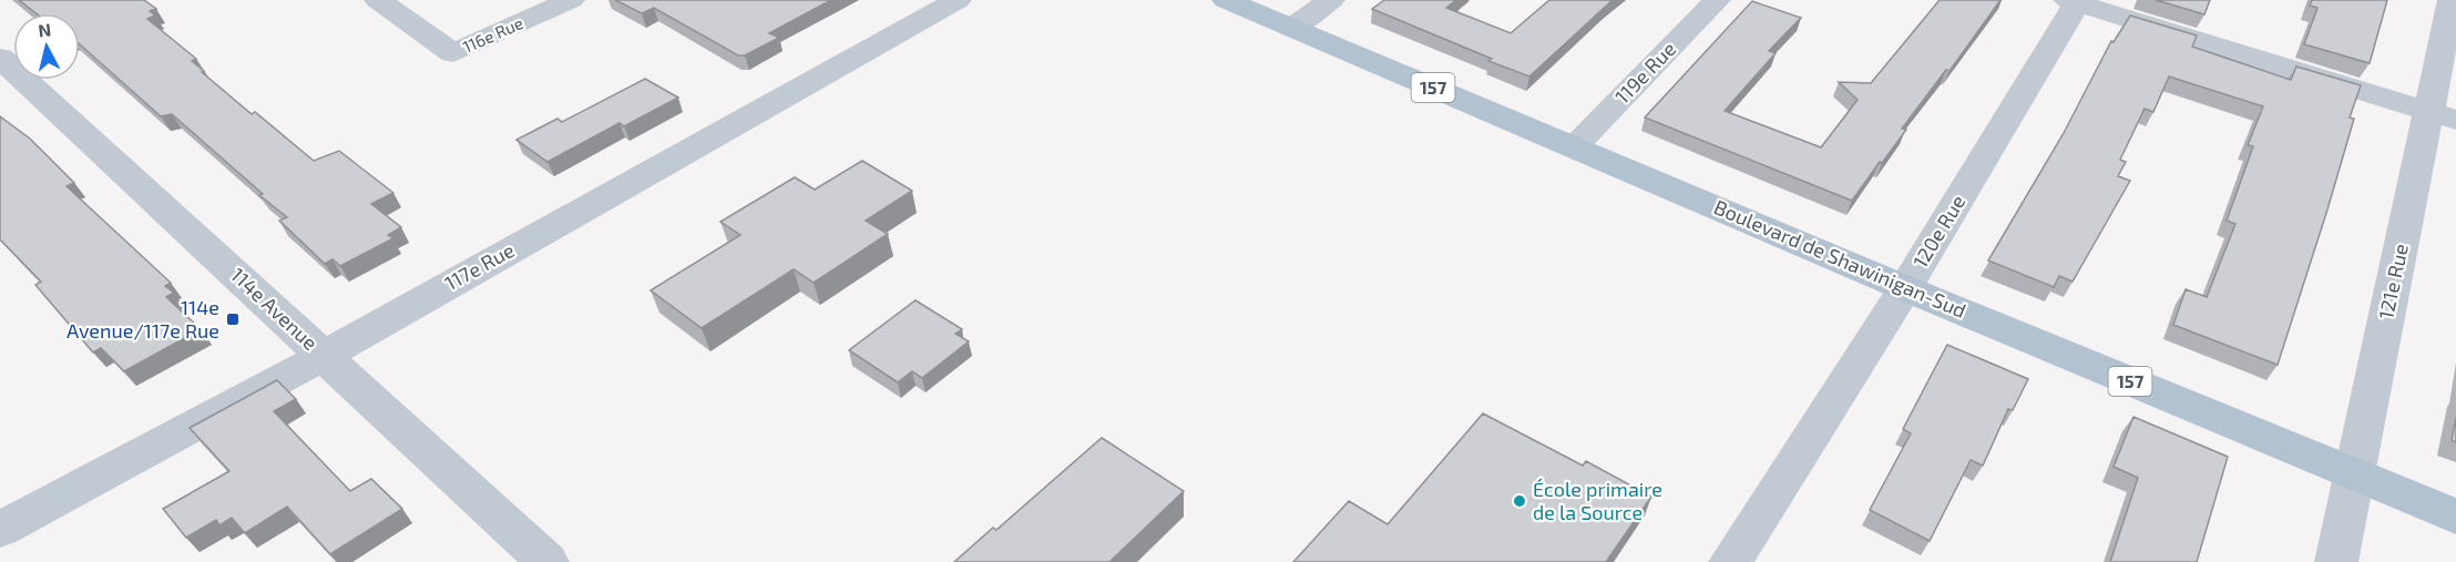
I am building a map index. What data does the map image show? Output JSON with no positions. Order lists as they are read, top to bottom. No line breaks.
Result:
{"streets":{"main road":["157","Boulevard de Shawinigan-Sud"],"street":["116e Rue","119e Rue","120e Rue","117e Rue","121e Rue","114e Avenue"]},"crossings":[["119e Rue","Boulevard de Shawinigan-Sud"],["120e Rue","Boulevard de Shawinigan-Sud"],["Boulevard de Shawinigan-Sud","121e Rue"],["117e Rue","114e Avenue"]],"places":{"transit":["114e Avenue/117e Rue"],"other":["École primaire de la Source"]},"north":"top"}
